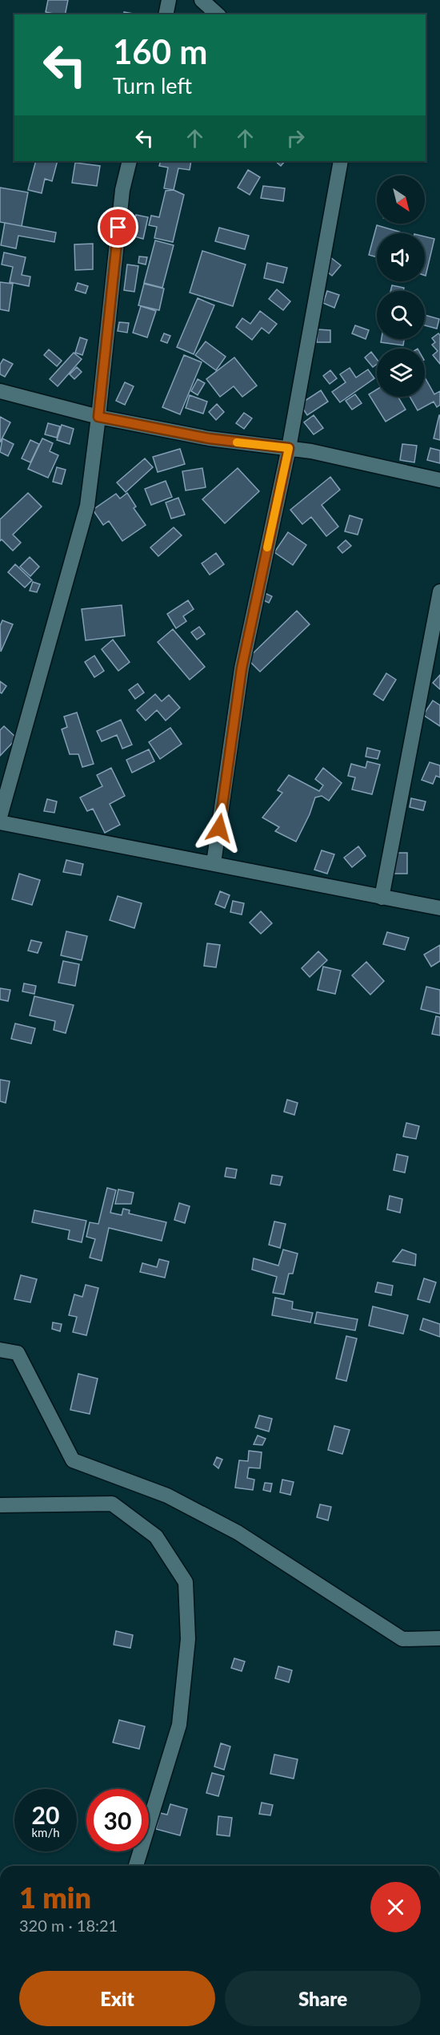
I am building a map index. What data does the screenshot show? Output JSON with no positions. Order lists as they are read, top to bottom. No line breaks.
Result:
{"north":"bottom right","page":{"turn":["160 m","Turn left"],"speed":"20 km/h","limit":"30","heading":["1 min","320 m · 18:21"],"buttons":["Exit","Share"]}}
